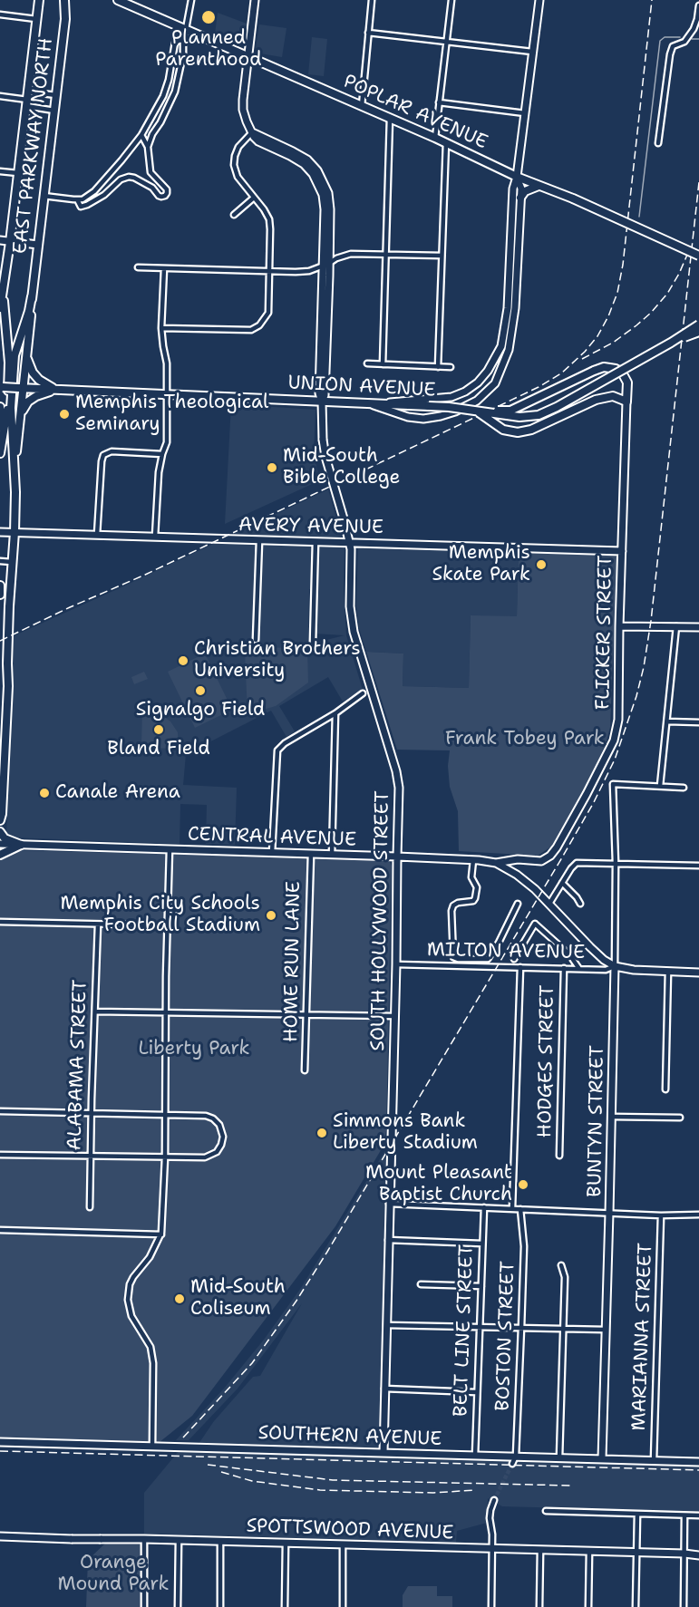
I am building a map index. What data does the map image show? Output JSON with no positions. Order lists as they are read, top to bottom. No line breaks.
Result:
{"streets":{"main road":["POPLAR AVENUE","EAST PARKWAY NORTH","UNION AVENUE"],"street":["AVERY AVENUE","FLICKER STREET","CENTRAL AVENUE","SOUTH HOLLYWOOD STREET","MILTON AVENUE","HOME RUN LANE","HODGES STREET","ALABAMA STREET","BUNTYN STREET","BELT LINE STREET","BOSTON STREET","MARIANNA STREET","SOUTHERN AVENUE","SPOTTSWOOD AVENUE"]},"crossings":[["UNION AVENUE","SOUTH HOLLYWOOD STREET"],["AVERY AVENUE","FLICKER STREET"],["AVERY AVENUE","SOUTH HOLLYWOOD STREET"],["FLICKER STREET","CENTRAL AVENUE"],["CENTRAL AVENUE","SOUTH HOLLYWOOD STREET"],["CENTRAL AVENUE","MILTON AVENUE"],["CENTRAL AVENUE","HOME RUN LANE"],["CENTRAL AVENUE","BUNTYN STREET"],["SOUTH HOLLYWOOD STREET","MILTON AVENUE"],["SOUTH HOLLYWOOD STREET","SOUTHERN AVENUE"],["MILTON AVENUE","HODGES STREET"],["MILTON AVENUE","BUNTYN STREET"],["BUNTYN STREET","SOUTHERN AVENUE"],["BELT LINE STREET","SOUTHERN AVENUE"],["BOSTON STREET","SOUTHERN AVENUE"],["MARIANNA STREET","SOUTHERN AVENUE"]],"parks":["Frank Tobey Park","Liberty Park","Orange Mound Park"],"places":["Planned Parenthood","Memphis Theological Seminary","Mid-South Bible College","Memphis Skate Park","Christian Brothers University","Signalgo Field","Bland Field","Canale Arena","Memphis City Schools Football Stadium","Simmons Bank Liberty Stadium","Mount Pleasant Baptist Church","Mid-South Coliseum"]}
